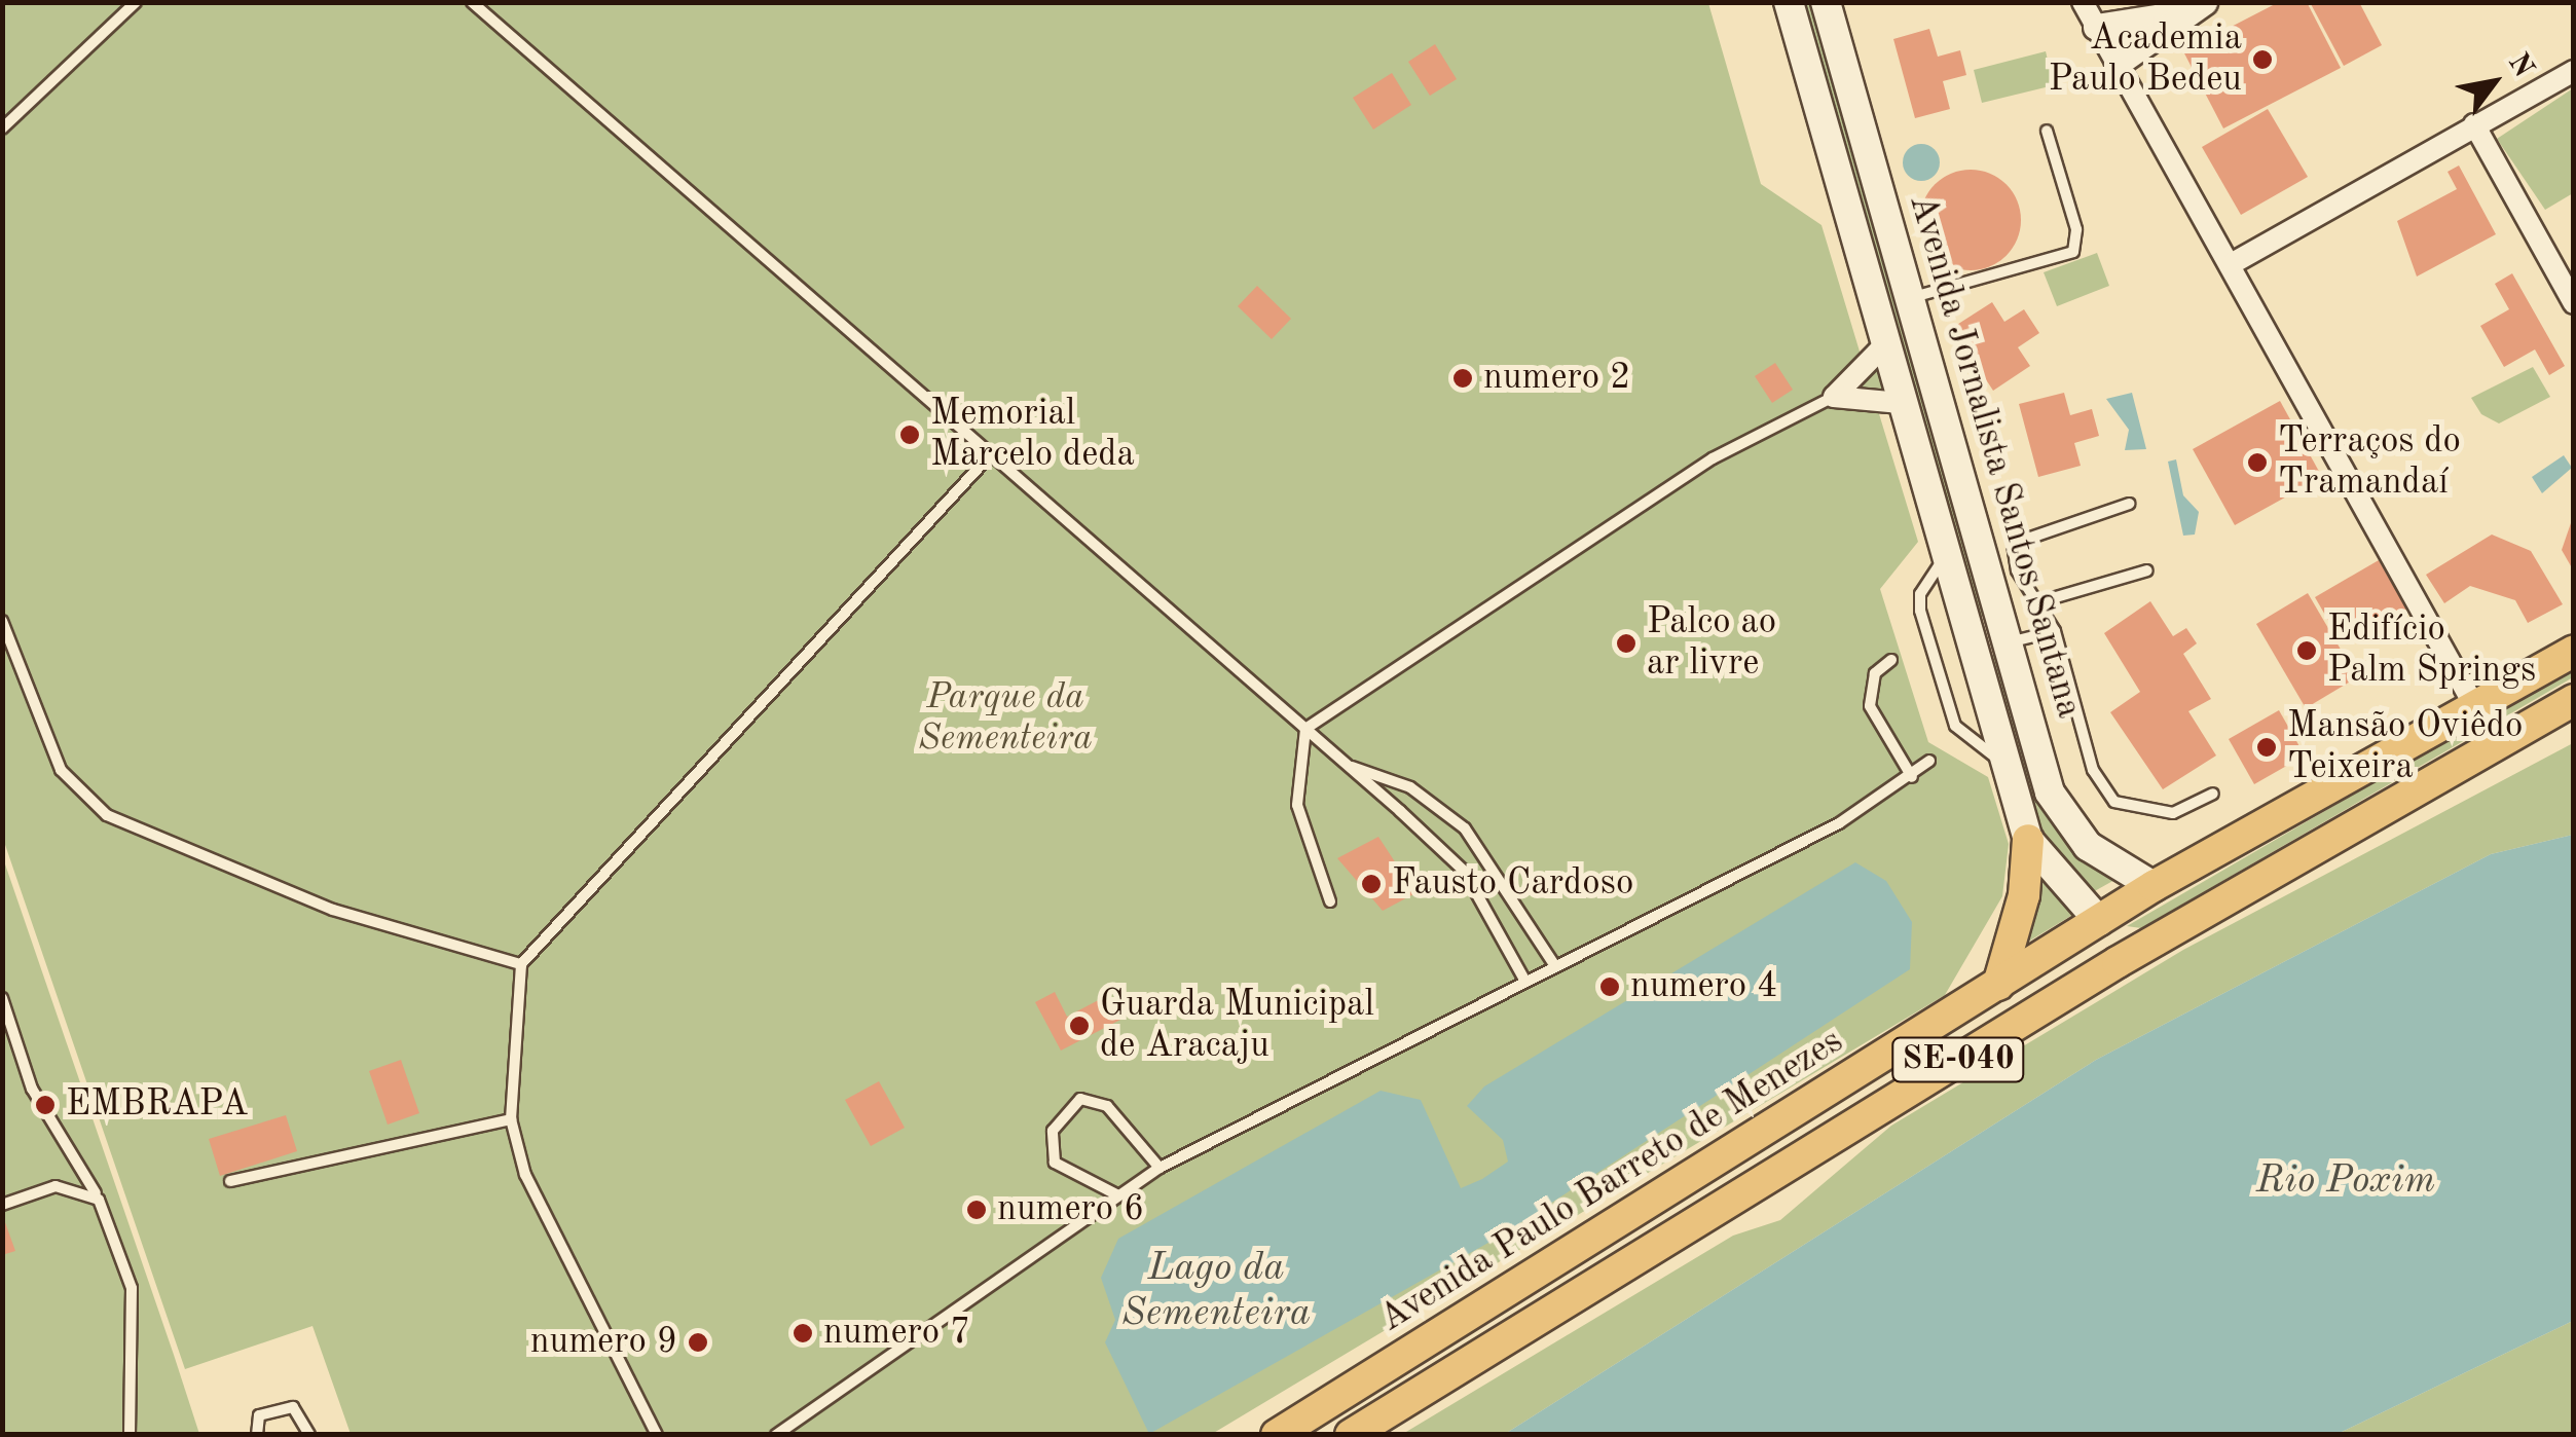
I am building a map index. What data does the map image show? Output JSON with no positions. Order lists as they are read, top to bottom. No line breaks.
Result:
{"streets":{"main road":["Avenida Jornalista Santos Santana","SE-040","Avenida Paulo Barreto de Menezes"]},"crossings":[["Avenida Jornalista Santos Santana","Avenida Paulo Barreto de Menezes"]],"water":["Rio Poxim","Lago da Sementeira"],"parks":["Parque da Sementeira"],"places":["Academia Paulo Bedeu","numero 2","Memorial Marcelo deda","Terraços do Tramandaí","Palco ao ar livre","Edifício Palm Springs","Mansão Oviêdo Teixeira","Fausto Cardoso","numero 4","Guarda Municipal de Aracaju","EMBRAPA","numero 6","numero 7","numero 9"],"north":"top right"}
